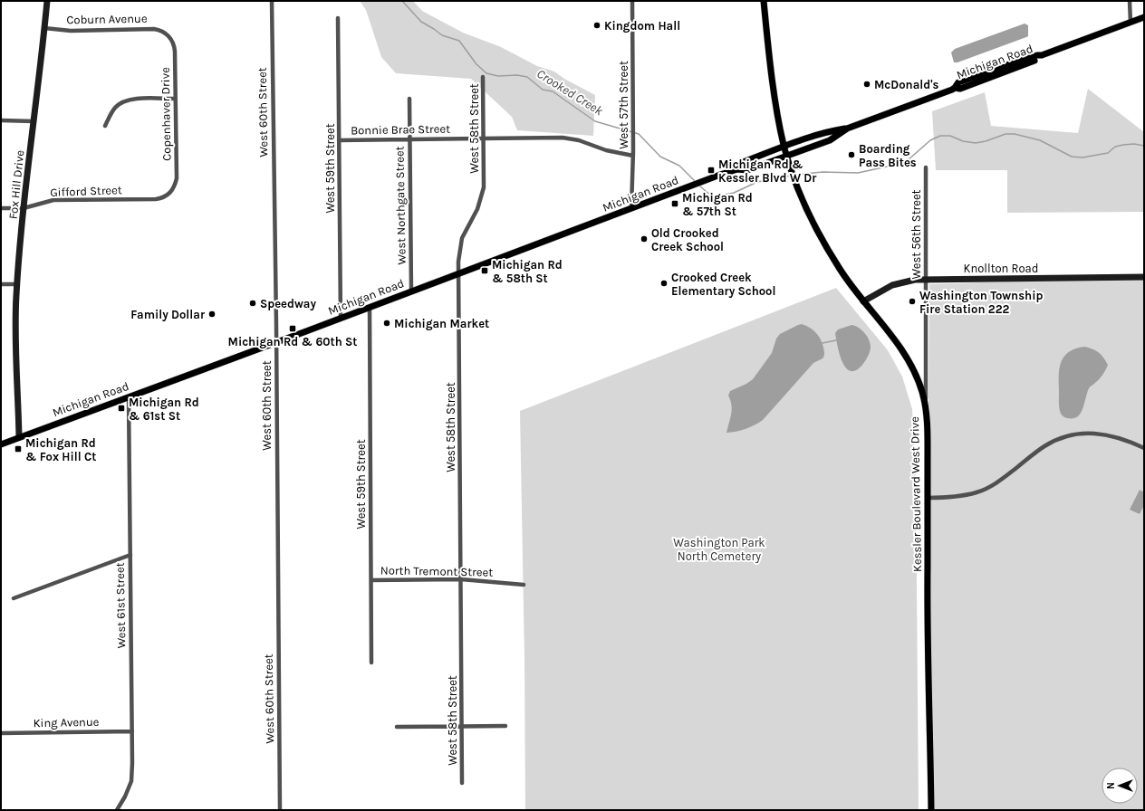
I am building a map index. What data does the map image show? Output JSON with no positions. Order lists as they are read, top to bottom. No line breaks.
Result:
{"streets":{"main road":["Michigan Road","Kessler Boulevard West Drive"],"street":["Coburn Avenue","West 57th Street","West 60th Street","Copenhaver Drive","West 58th Street","Bonnie Brae Street","West 59th Street","Fox Hill Drive","Gifford Street","West Northgate Street","West 56th Street","Knollton Road","North Tremont Street","West 61st Street","King Avenue"]},"crossings":[["Coburn Avenue","Copenhaver Drive"],["Coburn Avenue","Fox Hill Drive"],["Michigan Road","West 57th Street"],["Michigan Road","West 60th Street"],["Michigan Road","West 58th Street"],["Michigan Road","West 59th Street"],["Michigan Road","Fox Hill Drive"],["Michigan Road","West Northgate Street"],["Michigan Road","Kessler Boulevard West Drive"],["Michigan Road","West 61st Street"],["West 57th Street","Bonnie Brae Street"],["Copenhaver Drive","Gifford Street"],["West 58th Street","Bonnie Brae Street"],["West 58th Street","North Tremont Street"],["Bonnie Brae Street","West 59th Street"],["Bonnie Brae Street","West Northgate Street"],["West 59th Street","North Tremont Street"],["Fox Hill Drive","Gifford Street"],["West 56th Street","Knollton Road"],["West 56th Street","Kessler Boulevard West Drive"],["Knollton Road","Kessler Boulevard West Drive"],["West 61st Street","King Avenue"]],"water":["Crooked Creek"],"parks":["Washington Park North Cemetery"],"places":{"other":["Kingdom Hall","McDonald's","Boarding Pass Bites","Old Crooked Creek School","Crooked Creek Elementary School","Washington Township Fire Station 222","Speedway","Family Dollar","Michigan Market"],"transit":["Michigan Rd & Kessler Blvd W Dr","Michigan Rd & 57th St","Michigan Rd & 58th St","Michigan Rd & 60th St","Michigan Rd & 61st St","Michigan Rd & Fox Hill Ct"]},"north":"left"}
